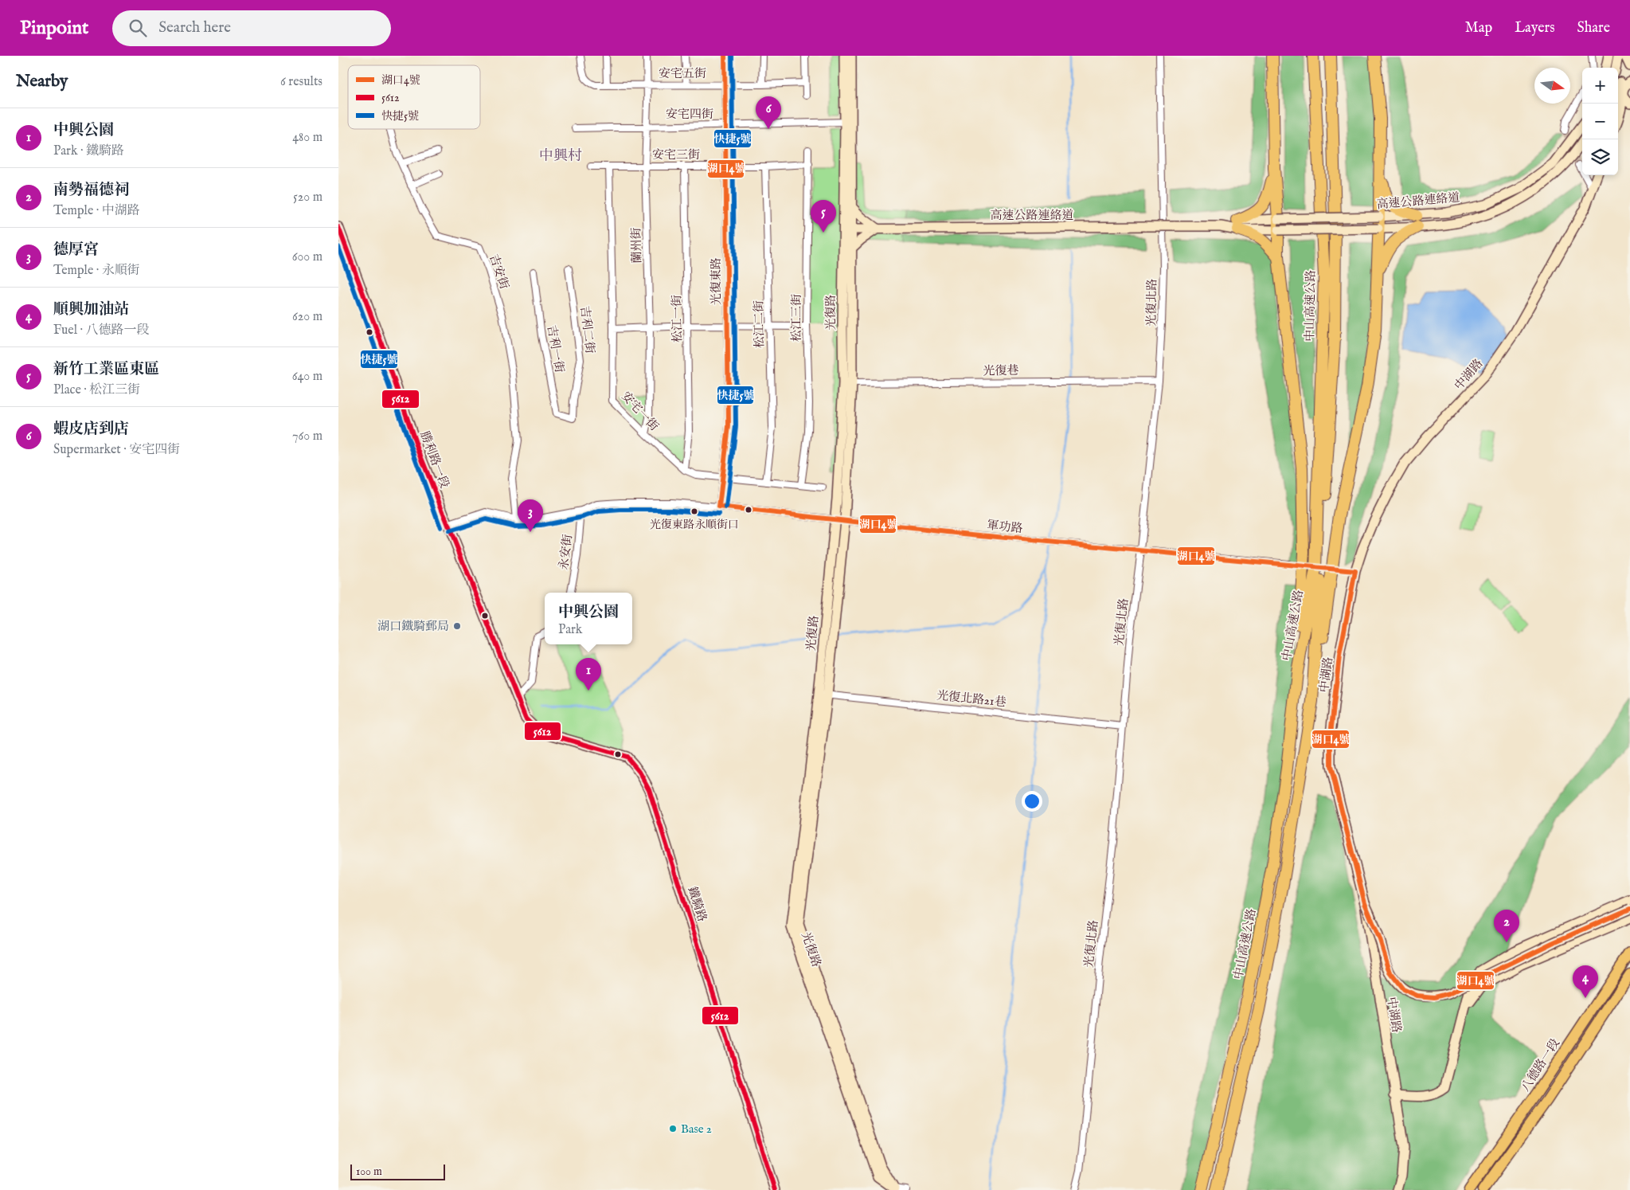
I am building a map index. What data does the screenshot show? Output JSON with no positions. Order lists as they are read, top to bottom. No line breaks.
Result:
{"streets":{"highway":["中山高速公路"],"main road":["八德路一段"],"street":["安宅五街","安宅四街","安宅三街","高速公路連絡道","蘭州街","吉安街","光復東路","光復北路","光復路","松江三街","松江一街","松江二街","吉利二街","吉利一街","光復巷","中湖路","安宅一街","勝利路一段","軍功路","永安街","光復北路21巷","鐵騎路"]},"crossings":[["安宅五街","蘭州街"],["安宅五街","光復東路"],["安宅四街","蘭州街"],["安宅四街","光復東路"],["安宅四街","光復路"],["安宅三街","蘭州街"],["安宅三街","光復東路"],["安宅三街","松江三街"],["安宅三街","松江一街"],["安宅三街","松江二街"],["安宅三街","安宅一街"],["高速公路連絡道","光復路"],["蘭州街","安宅一街"],["吉安街","軍功路"],["光復東路","安宅一街"],["光復東路","軍功路"],["光復北路","光復巷"],["光復北路","軍功路"],["光復北路","光復北路21巷"],["光復路","光復巷"],["光復路","軍功路"],["光復路","光復北路21巷"],["松江三街","安宅一街"],["松江一街","安宅一街"],["松江二街","安宅一街"],["吉利二街","吉利一街"],["勝利路一段","軍功路"],["勝利路一段","鐵騎路"],["軍功路","永安街"]],"districts":["中興村"],"places":["光復東路永順街口","湖口鐵騎郵局","Base 2"],"lines":["transit line 湖口4號","transit line 快捷5號","transit line 5612"],"legend":["湖口4號","5612","快捷5號"],"scale_bar":"100 m","north":"right","page":{"header":"Pinpoint","search":"Search here","nav":["Map","Layers","Share"],"heading":["Nearby","6 results"],"map_buttons":["+","−"],"pins":["6","5","3","1","2","4"],"list":[{"mark":"1","name":"中興公園","note":"Park · 鐵騎路","value":"480 m"},{"mark":"2","name":"南勢福德祠","note":"Temple · 中湖路","value":"520 m"},{"mark":"3","name":"德厚宮","note":"Temple · 永順街","value":"600 m"},{"mark":"4","name":"順興加油站","note":"Fuel · 八德路一段","value":"620 m"},{"mark":"5","name":"新竹工業區東區","note":"Place · 松江三街","value":"640 m"},{"mark":"6","name":"蝦皮店到店","note":"Supermarket · 安宅四街","value":"760 m"}],"popup":["中興公園","Park"],"scale":"100 m"}}
